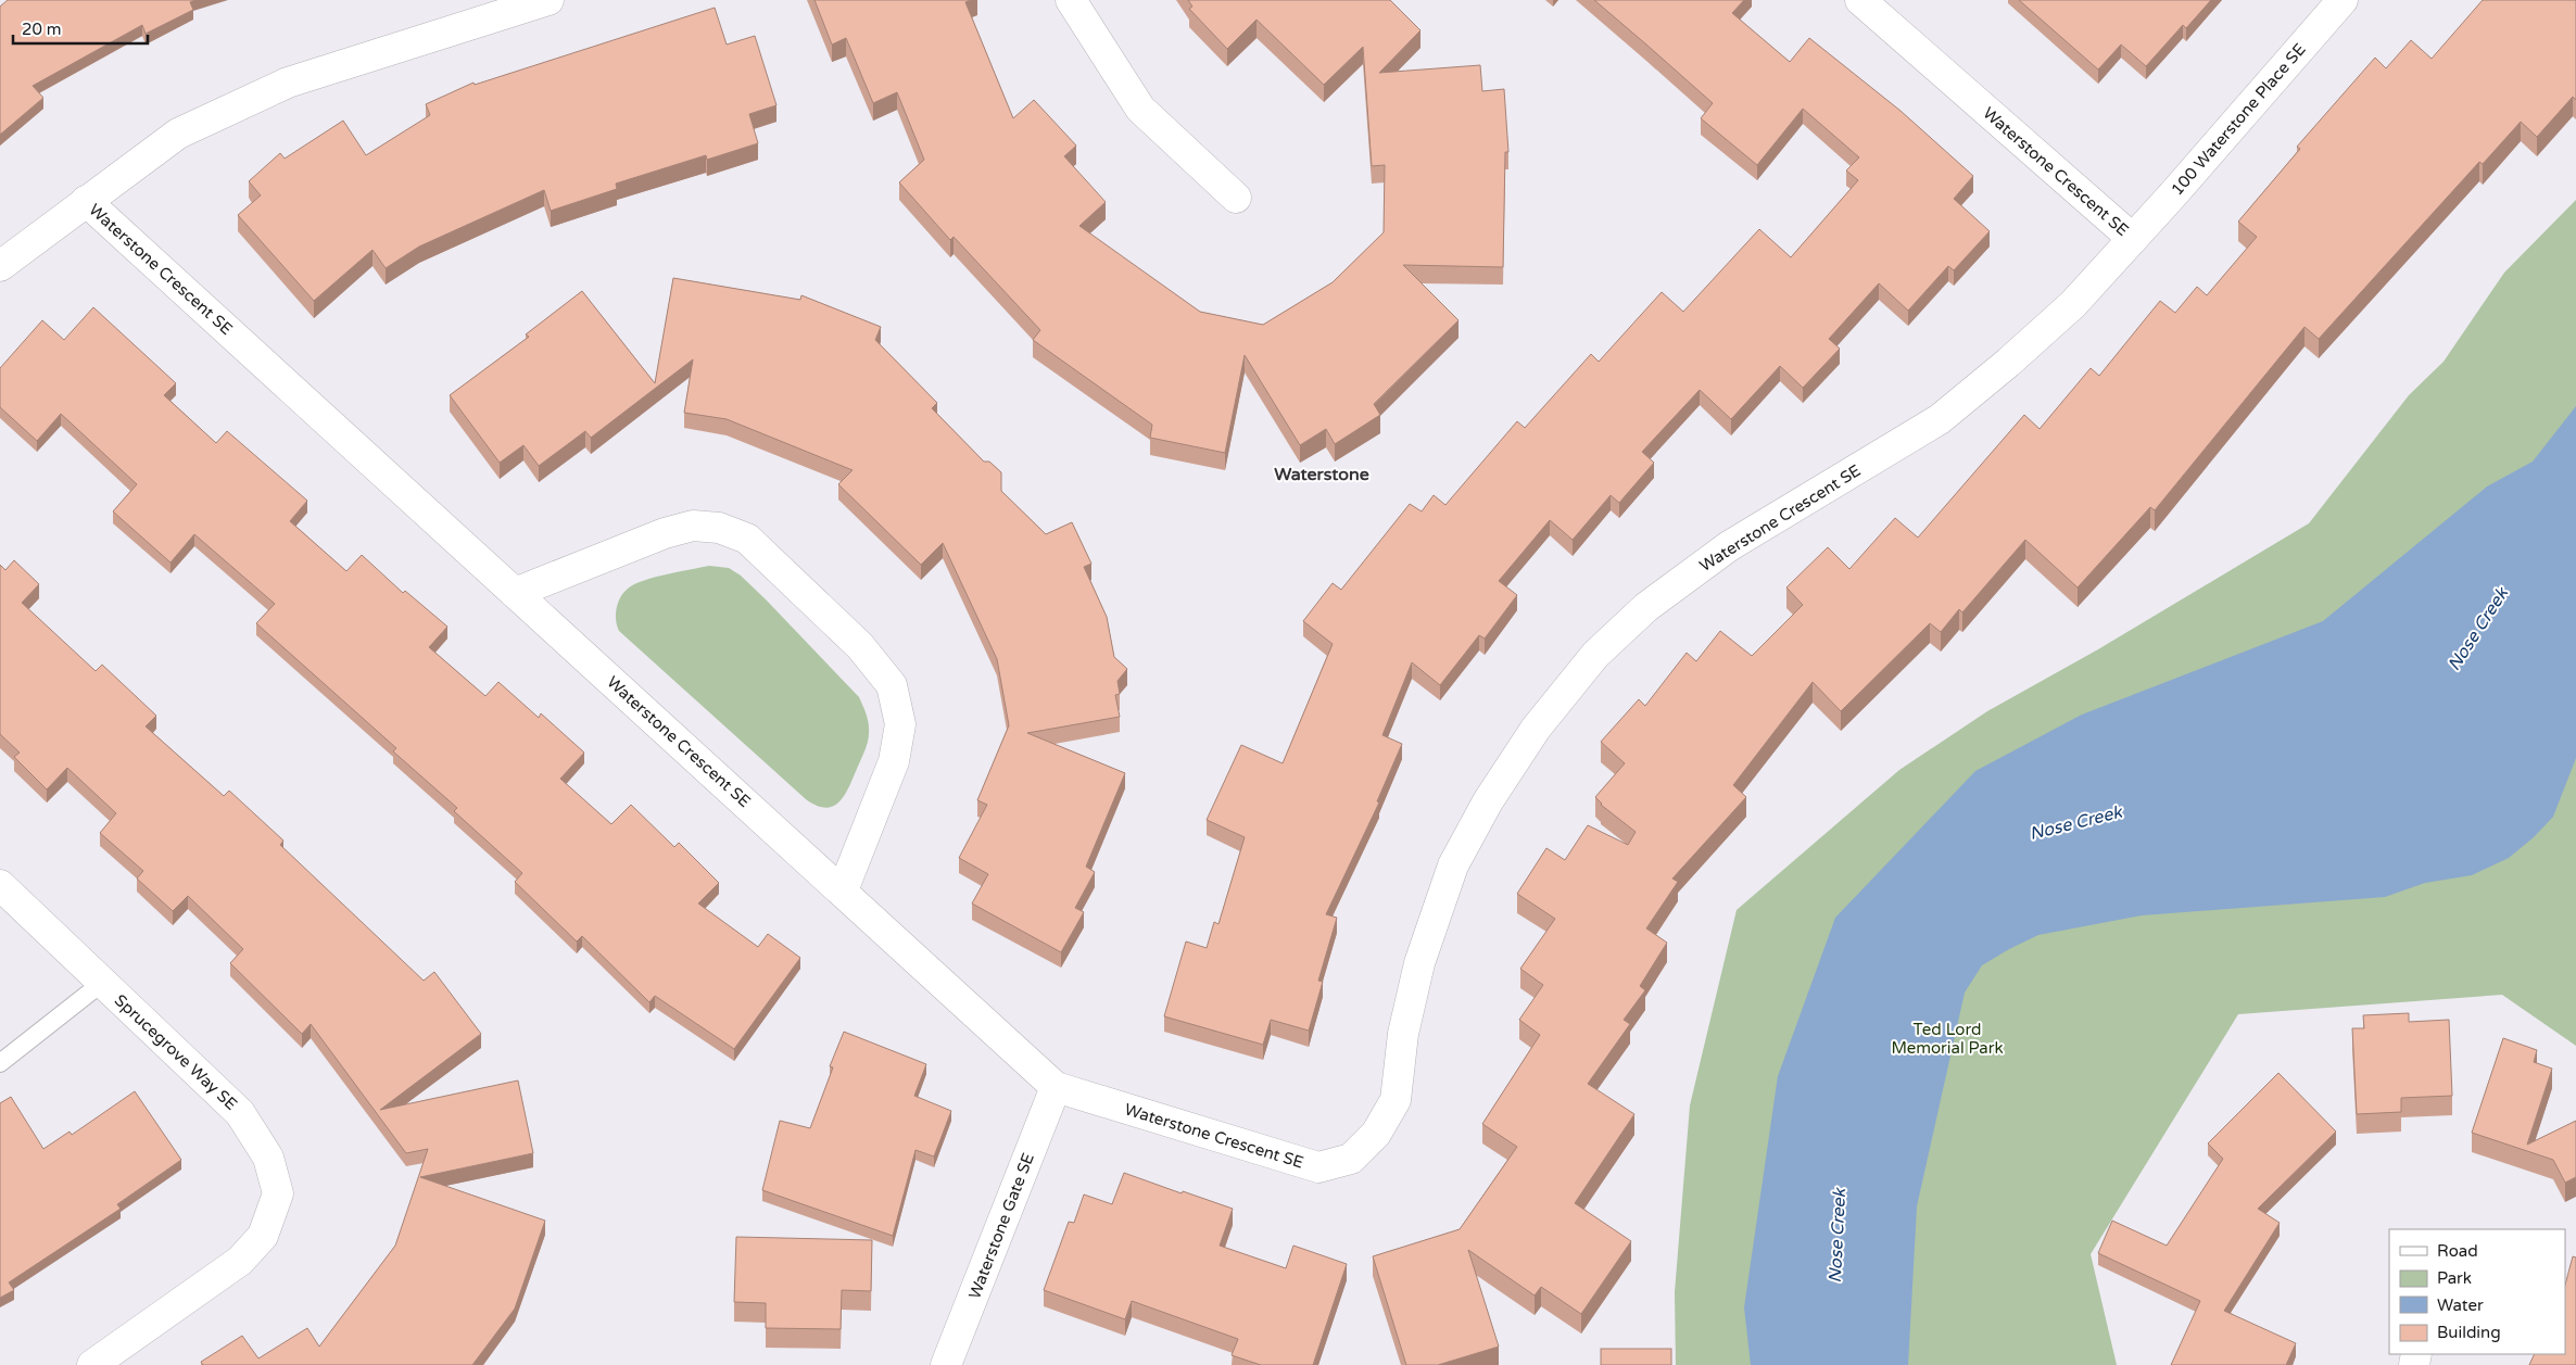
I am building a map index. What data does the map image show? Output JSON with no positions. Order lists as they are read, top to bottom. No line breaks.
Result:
{"streets":{"street":["100 Waterstone Place SE","Waterstone Crescent SE","Sprucegrove Way SE","Waterstone Gate SE"]},"crossings":[["100 Waterstone Place SE","Waterstone Crescent SE"],["Waterstone Crescent SE","Waterstone Gate SE"]],"districts":["Waterstone"],"water":["Nose Creek"],"parks":["Ted Lord Memorial Park"],"legend":["Road","Park","Water","Building"],"scale_bar":"20 m"}
